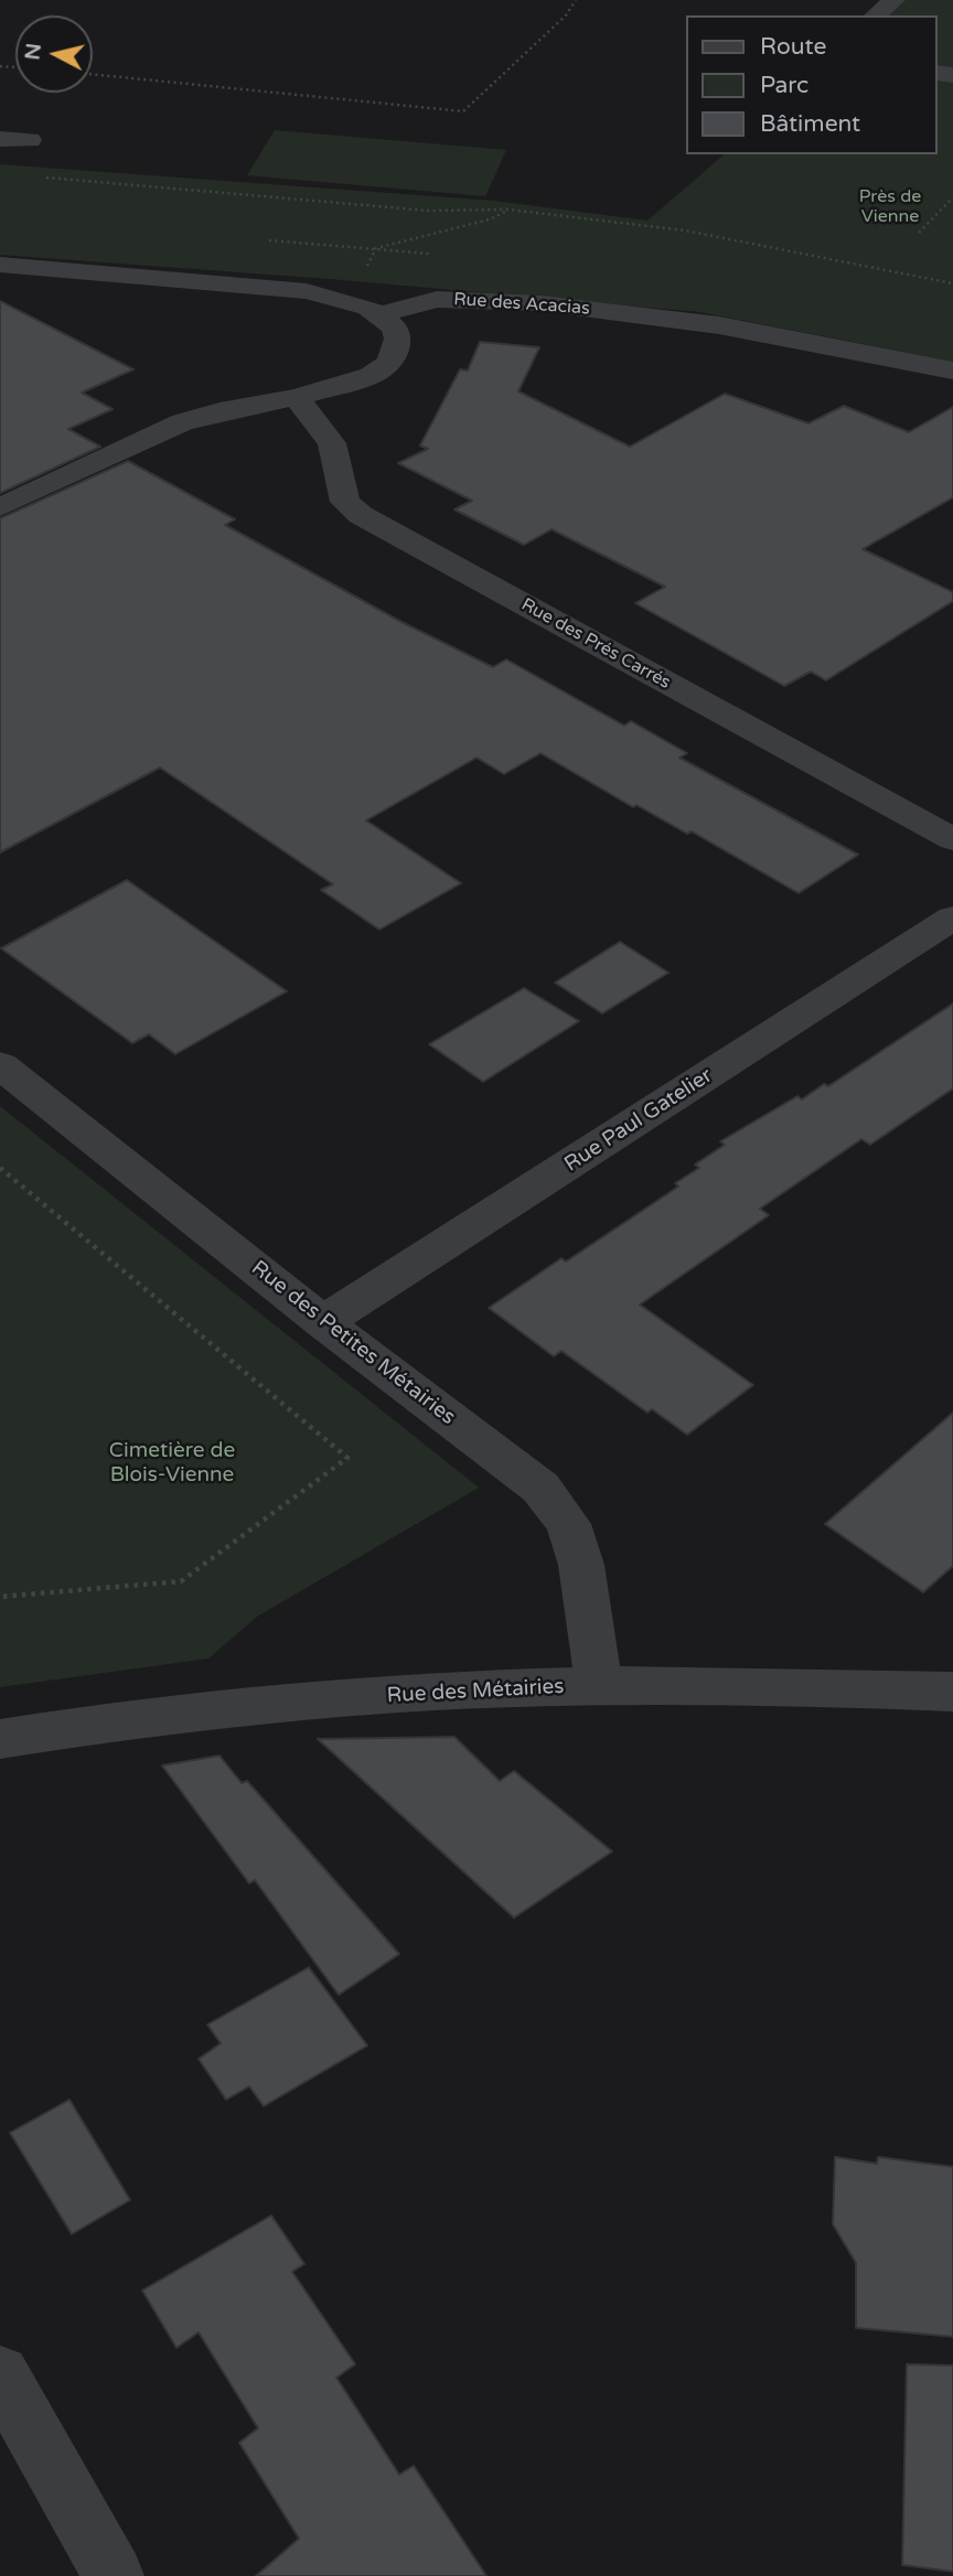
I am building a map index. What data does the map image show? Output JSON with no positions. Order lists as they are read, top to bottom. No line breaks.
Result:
{"streets":{"street":["Rue des Acacias","Rue des Prés Carrés","Rue Paul Gatelier","Rue des Petites Métairies","Rue des Métairies"]},"crossings":[["Rue Paul Gatelier","Rue des Petites Métairies"],["Rue des Petites Métairies","Rue des Métairies"]],"parks":["Près de Vienne","Cimetière de Blois-Vienne"],"legend":["Route","Parc","Bâtiment"],"north":"left"}
